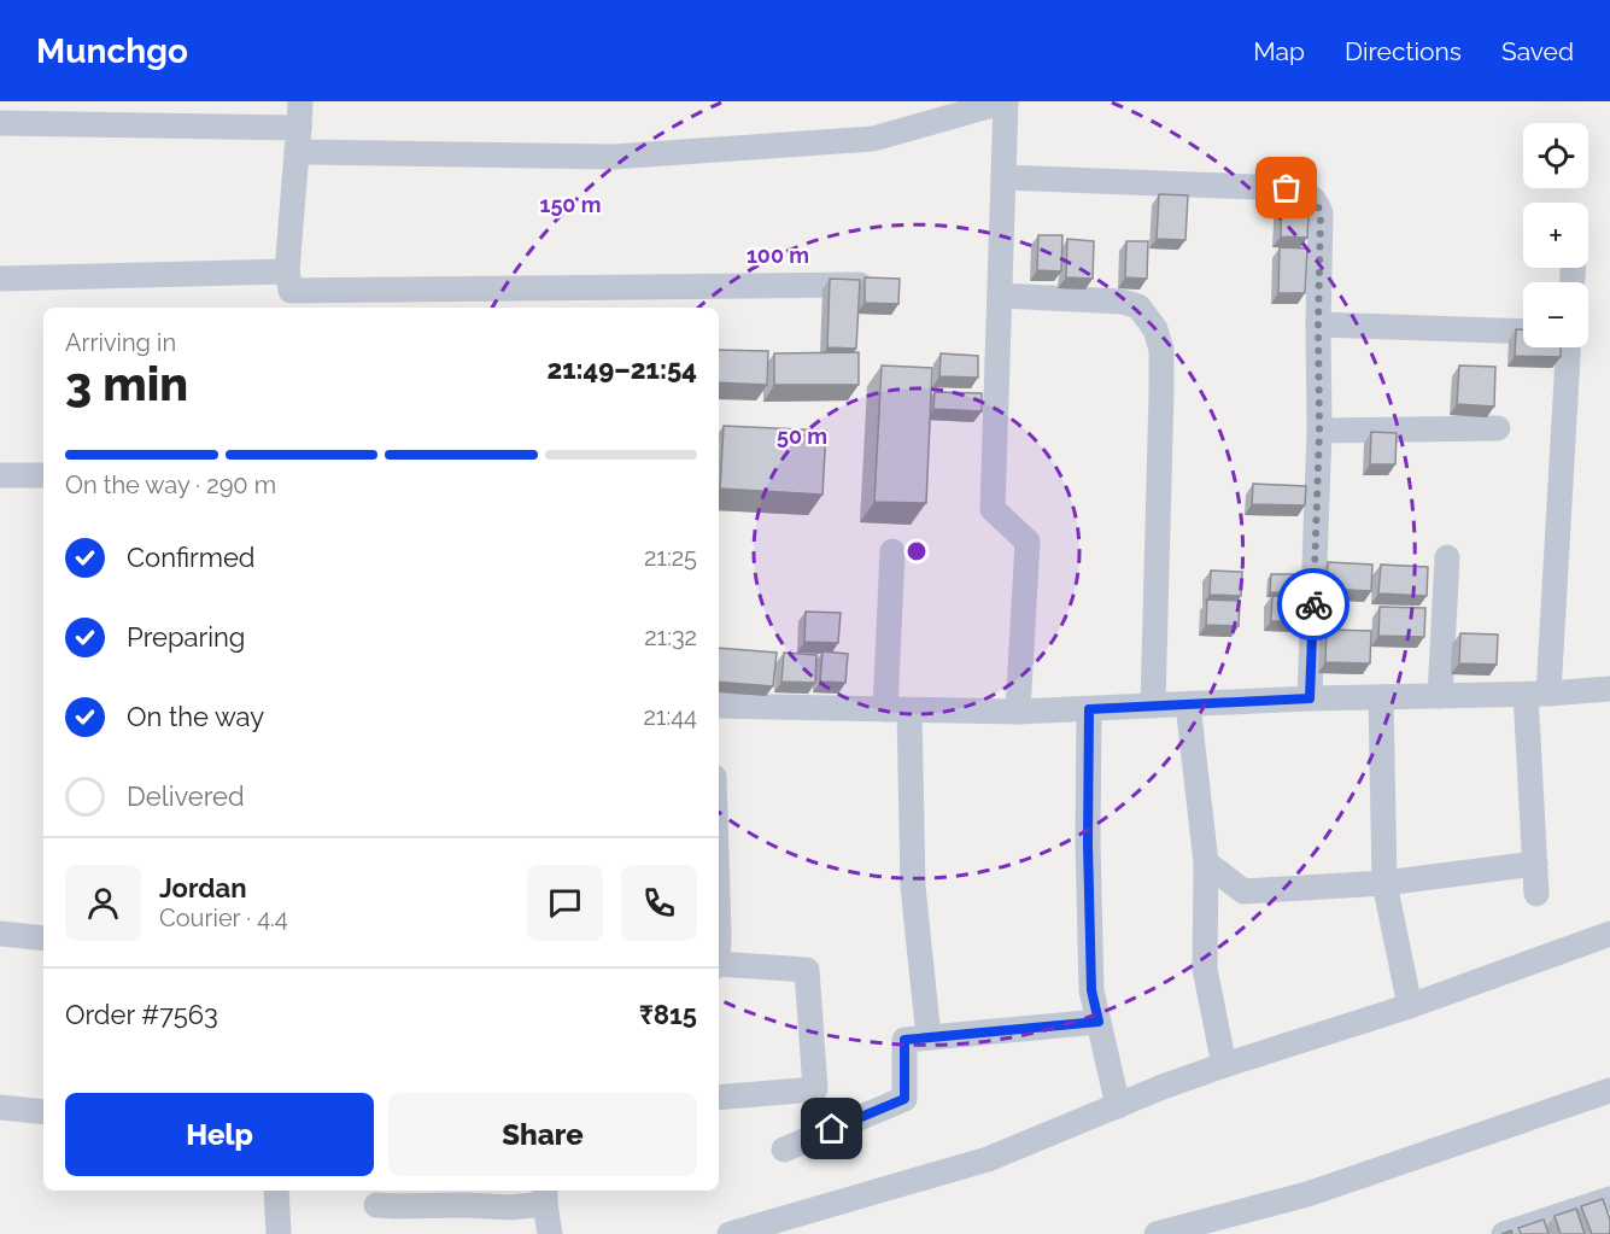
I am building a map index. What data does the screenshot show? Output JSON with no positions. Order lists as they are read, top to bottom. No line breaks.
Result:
{"page":{"header":"Munchgo","nav":["Map","Directions","Saved"],"map_buttons":["+","−"],"heading":["3 min","Arriving in","21:49–21:54"],"panel":["Jordan","Courier · 4.4","Order #7563","₹815"],"bar":"On the way · 290 m","list":[["Confirmed","21:25"],["Preparing","21:32"],["On the way","21:44"],"Delivered"],"buttons":["Help","Share"]},"rings":["150 m","100 m","50 m"]}
